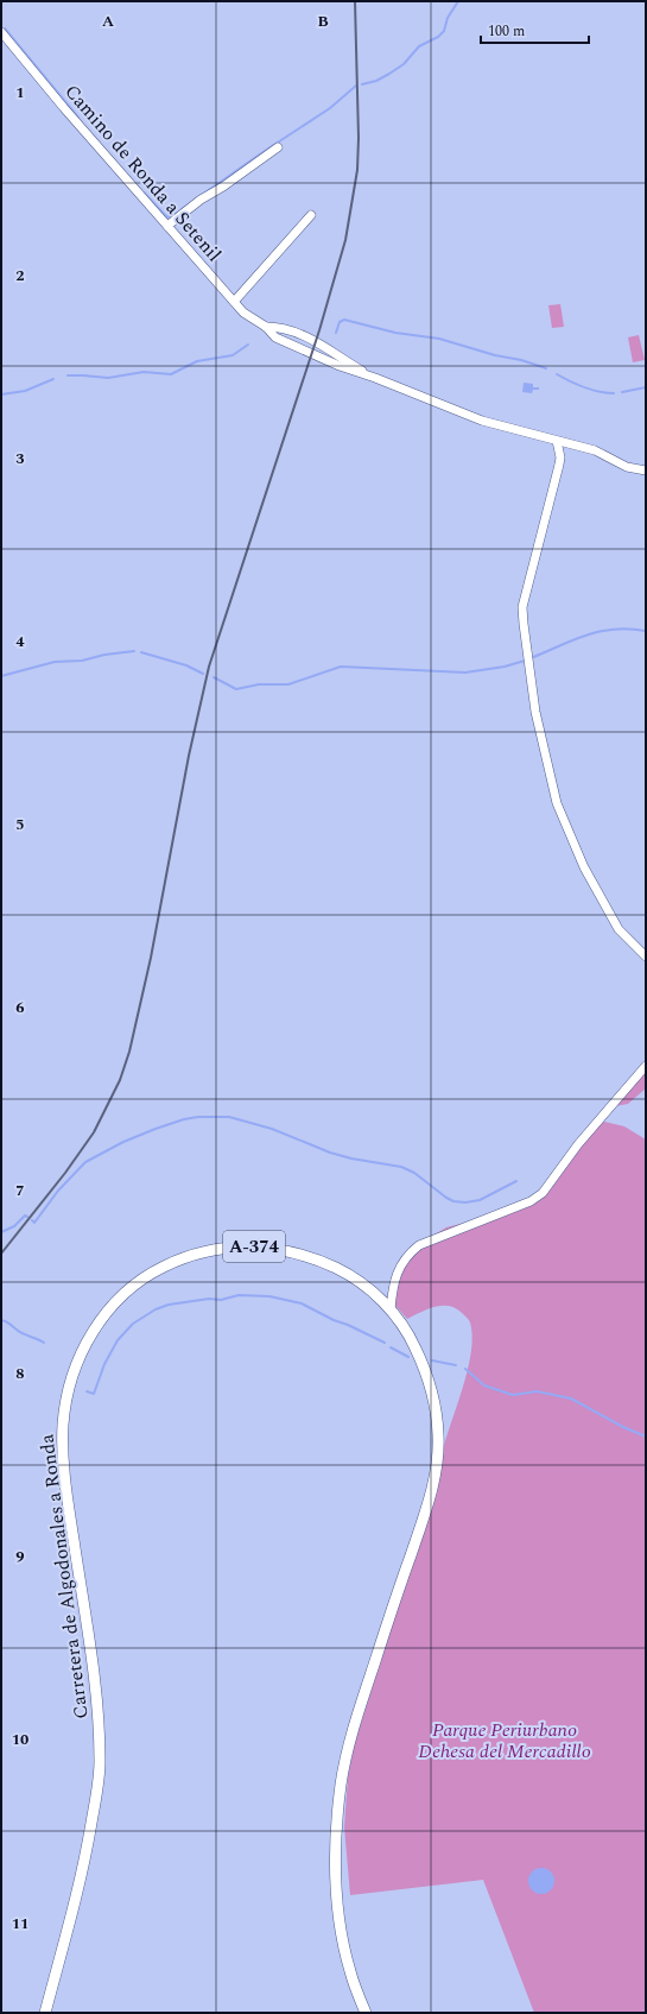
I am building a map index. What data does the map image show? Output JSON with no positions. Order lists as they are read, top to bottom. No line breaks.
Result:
{"streets":{"main road":["A-374","Carretera de Algodonales a Ronda"],"street":["Camino de Ronda a Setenil"]},"parks":["Parque Periurbano Dehesa del Mercadillo"],"scale_bar":"100 m","grid":{"columns":["A","B"],"rows":["1","2","3","4","5","6","7","8","9","10","11"]}}
